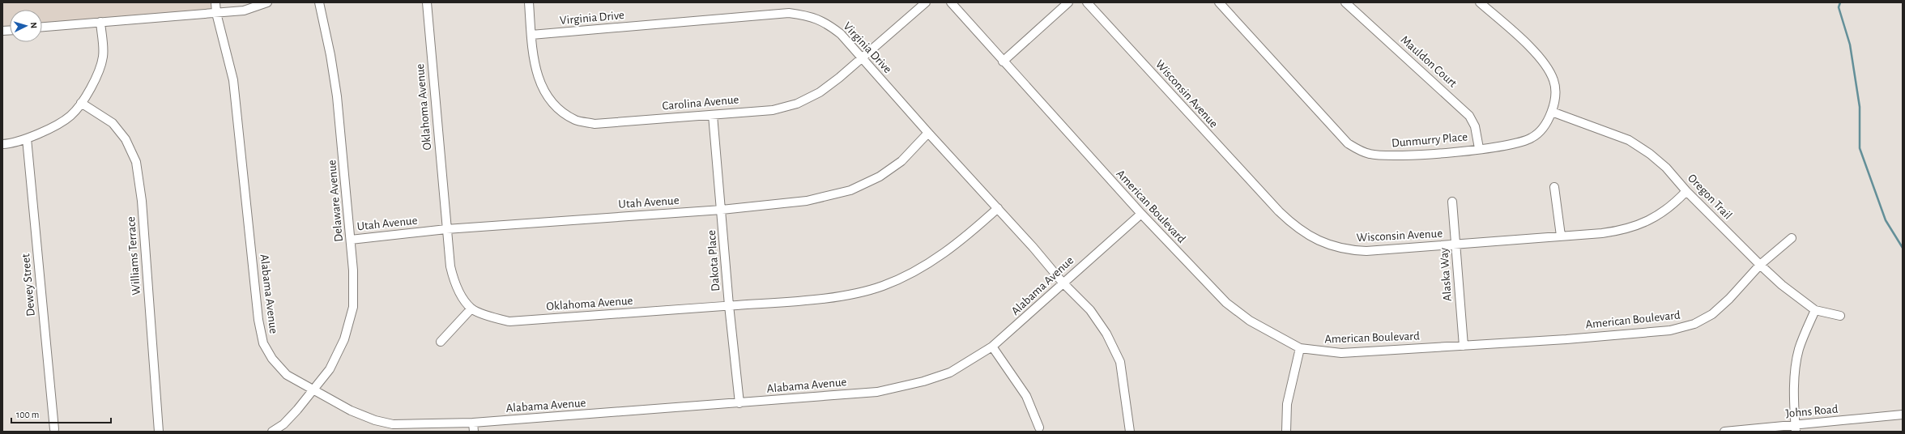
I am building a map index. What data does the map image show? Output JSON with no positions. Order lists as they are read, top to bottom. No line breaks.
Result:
{"streets":{"street":["Virginia Drive","Mauldon Court","Wisconsin Avenue","Carolina Avenue","Oklahoma Avenue","Dunmurry Place","Oregon Trail","Delaware Avenue","Utah Avenue","American Boulevard","Williams Terrace","Dakota Place","Alaska Way","Dewey Street","Alabama Avenue","Johns Road"]},"crossings":[["Virginia Drive","Carolina Avenue"],["Virginia Drive","Oklahoma Avenue"],["Virginia Drive","Utah Avenue"],["Virginia Drive","Alabama Avenue"],["Mauldon Court","Dunmurry Place"],["Wisconsin Avenue","Oregon Trail"],["Wisconsin Avenue","Alaska Way"],["Carolina Avenue","Dakota Place"],["Oklahoma Avenue","Utah Avenue"],["Oklahoma Avenue","Dakota Place"],["Dunmurry Place","Oregon Trail"],["Oregon Trail","American Boulevard"],["Delaware Avenue","Utah Avenue"],["Delaware Avenue","Alabama Avenue"],["Utah Avenue","Dakota Place"],["American Boulevard","Alaska Way"],["American Boulevard","Alabama Avenue"],["Dakota Place","Alabama Avenue"]],"scale_bar":"100 m","north":"right"}
